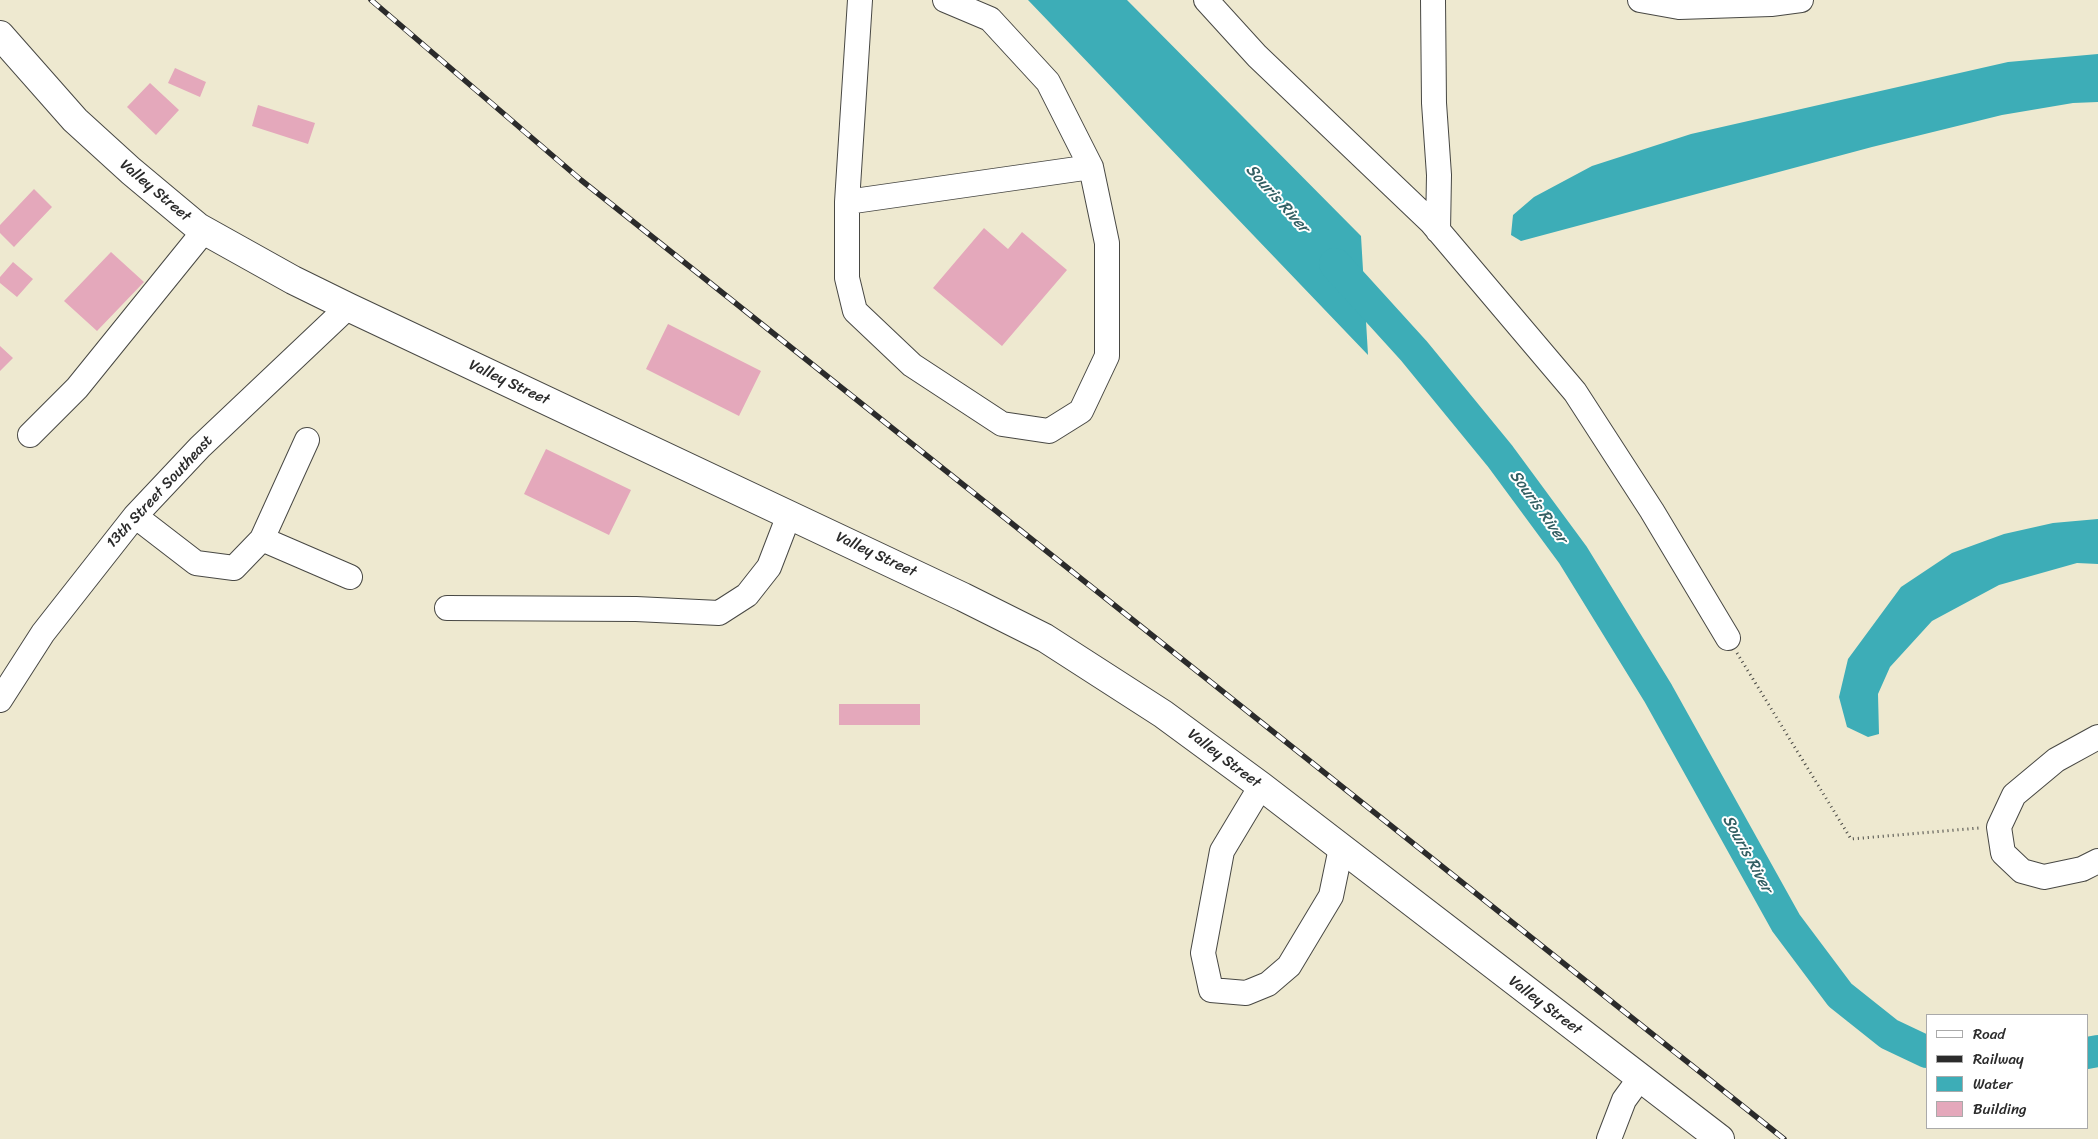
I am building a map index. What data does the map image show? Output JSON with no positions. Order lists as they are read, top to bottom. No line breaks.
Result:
{"streets":{"main road":["Valley Street"],"street":["13th Street Southeast"]},"crossings":[["Valley Street","13th Street Southeast"]],"water":["Souris River"],"legend":["Road","Railway","Water","Building"]}
